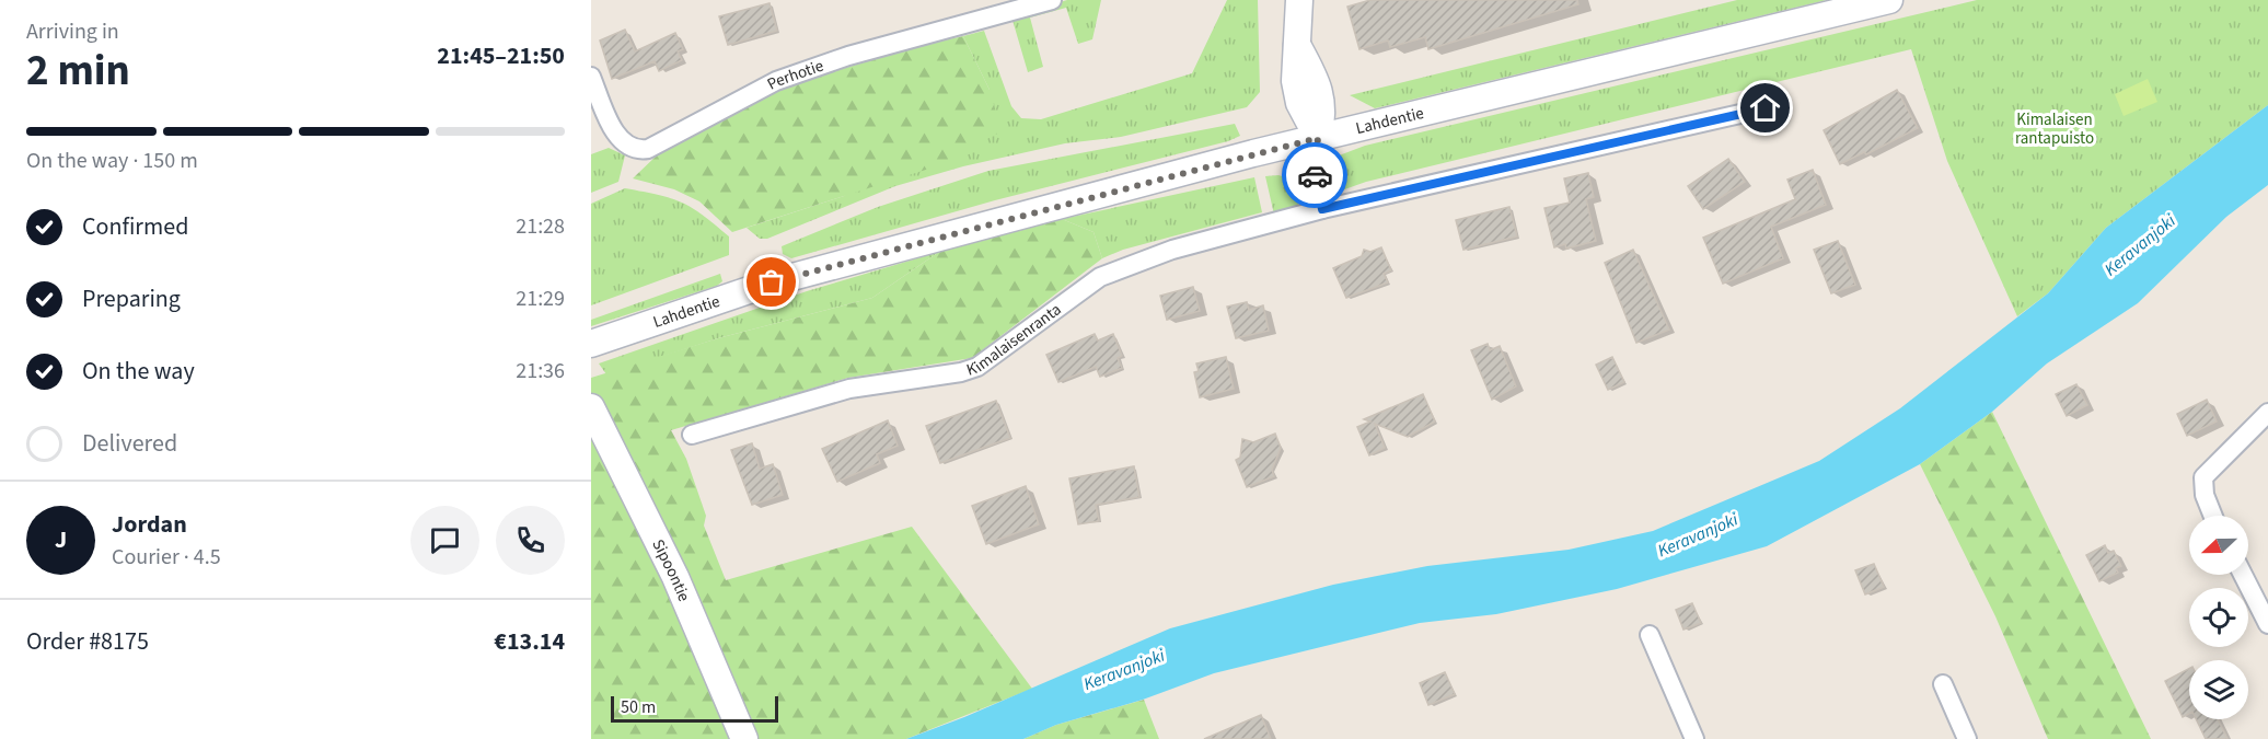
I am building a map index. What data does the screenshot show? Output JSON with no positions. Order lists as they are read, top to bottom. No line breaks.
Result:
{"streets":{"main road":["Lahdentie","Sipoontie"],"street":["Perhotie","Kimalaisenranta"]},"water":["Keravanjoki"],"parks":["Kimalaisen rantapuisto"],"scale_bar":"50 m","north":"left","page":{"heading":["2 min","Arriving in","21:45–21:50"],"panel":["Jordan","Courier · 4.5","Order #8175","€13.14"],"bar":"On the way · 150 m","list":[["Confirmed","21:28"],["Preparing","21:29"],["On the way","21:36"],"Delivered"],"round":"J","scale":"50 m"}}
